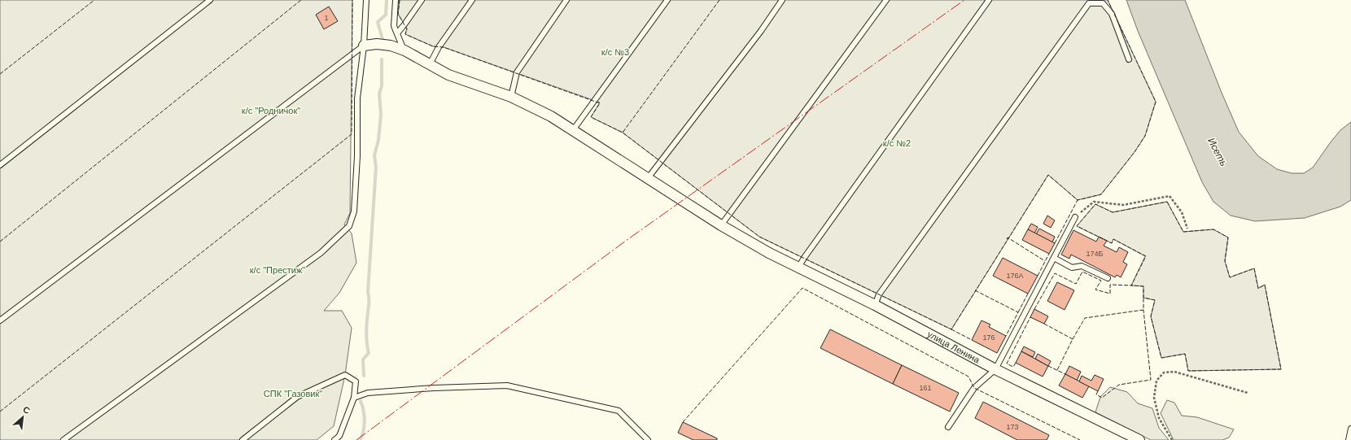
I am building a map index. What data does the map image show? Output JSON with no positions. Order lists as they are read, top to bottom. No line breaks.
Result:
{"streets":{"street":["улица Ленина"]},"water":["Исеть"],"parks":["к/с №3","к/с \"Родничок\"","к/с №2","к/с \"Престиж\"","СПК \"Газовик\""],"house_numbers":["1","174Б","176А","176","161","173"],"north":"top right"}
